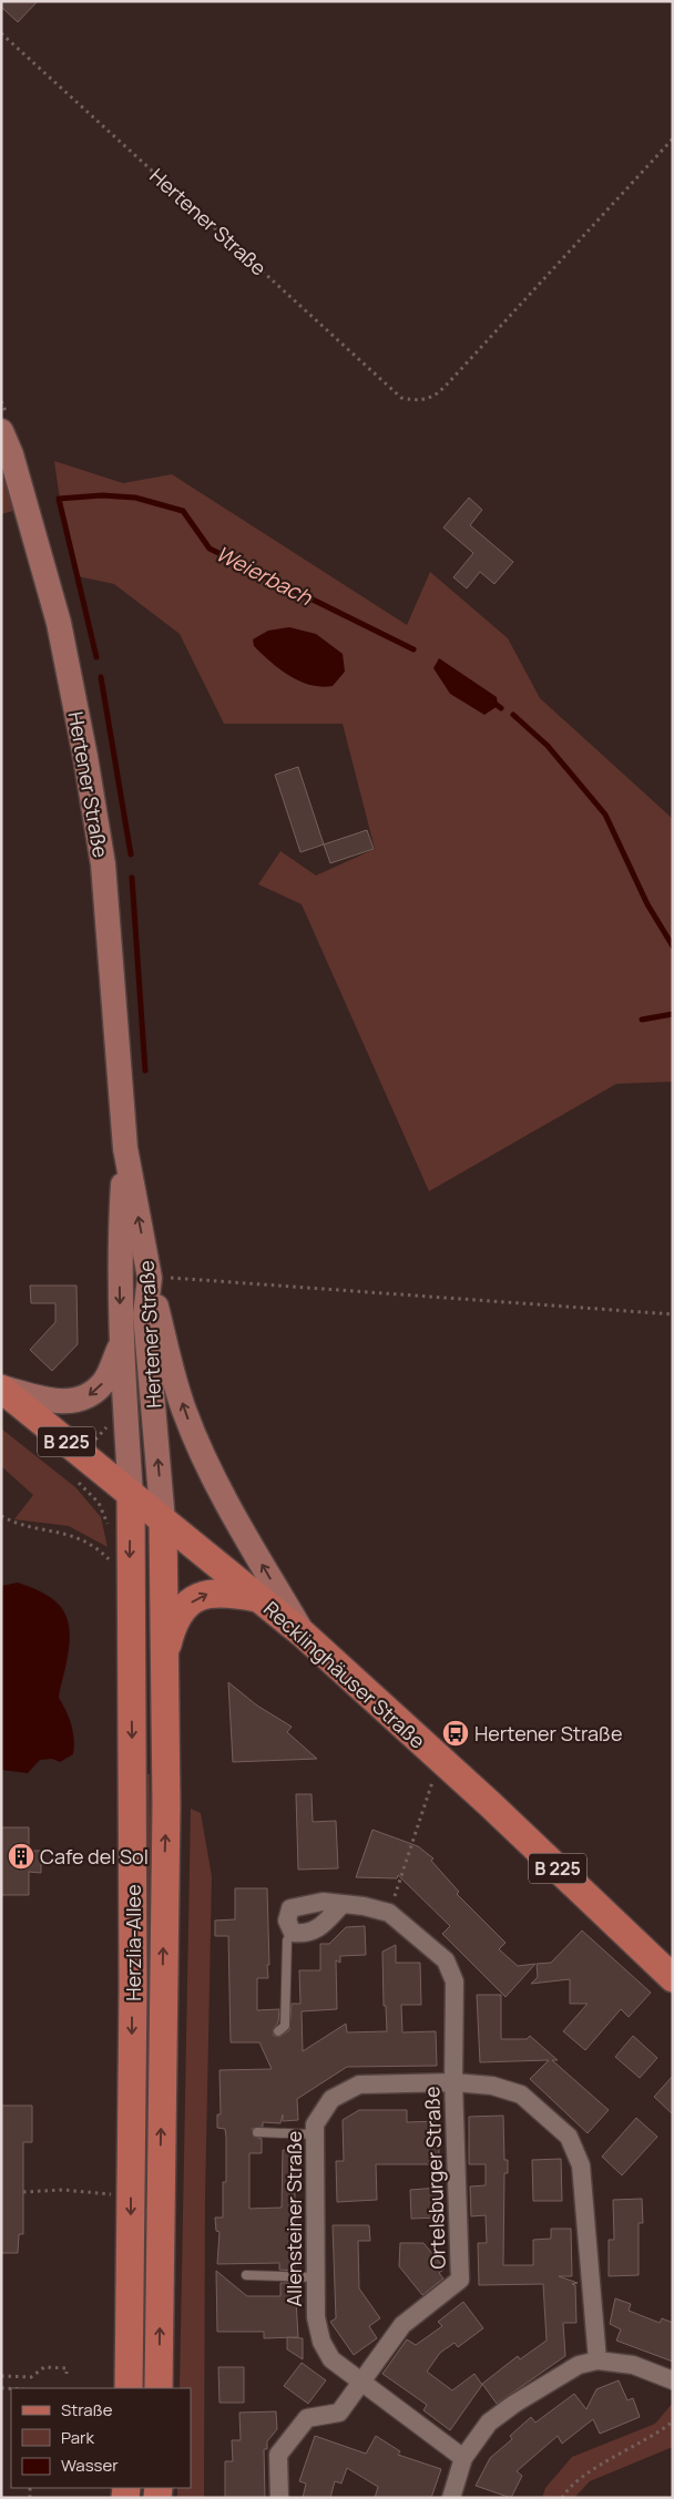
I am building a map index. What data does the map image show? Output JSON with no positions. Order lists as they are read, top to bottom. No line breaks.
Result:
{"streets":{"main road":["Hertener Straße","B 225","Recklinghäuser Straße","Herzlia-Allee"],"street":["Ortelsburger Straße","Allensteiner Straße"]},"crossings":[["Hertener Straße","Recklinghäuser Straße"],["Hertener Straße","Herzlia-Allee"],["Recklinghäuser Straße","Herzlia-Allee"],["Ortelsburger Straße","Allensteiner Straße"]],"water":["Weierbach"],"places":{"bus stop":["Hertener Straße"],"building":["Cafe del Sol"]},"legend":["Straße","Park","Wasser"]}
